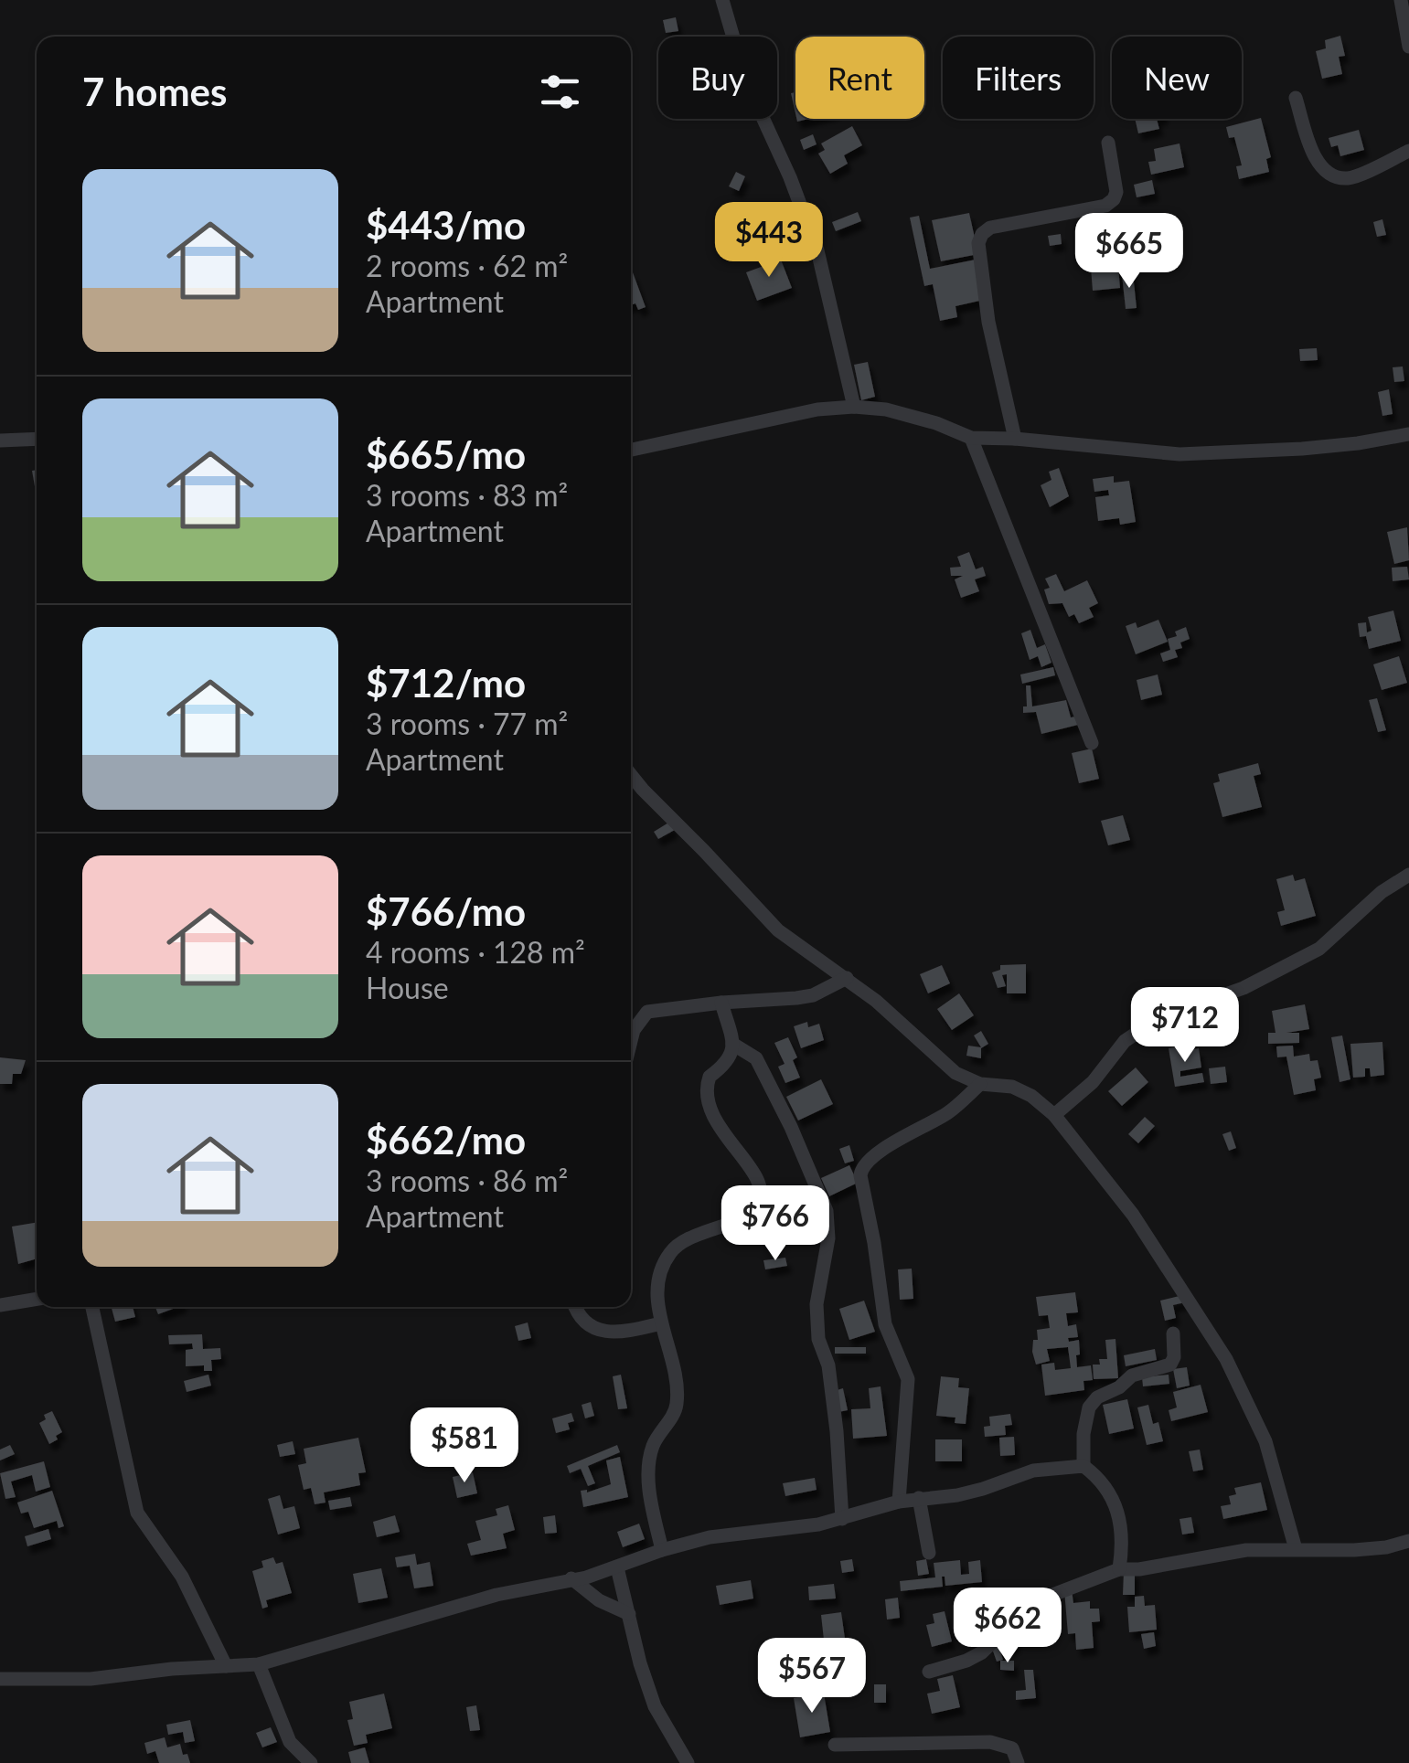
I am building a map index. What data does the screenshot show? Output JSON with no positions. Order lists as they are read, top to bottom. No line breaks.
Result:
{"page":{"chip":["Buy","Rent","Filters","New"],"heading":"7 homes","list":[{"name":"$443/mo","note":"2 rooms · 62 m² · Apartment"},{"name":"$665/mo","note":"3 rooms · 83 m² · Apartment"},{"name":"$712/mo","note":"3 rooms · 77 m² · Apartment"},{"name":"$766/mo","note":"4 rooms · 128 m² · House"},{"name":"$662/mo","note":"3 rooms · 86 m² · Apartment"}],"price":["$443","$665","$712","$766","$581","$662","$567"]}}
